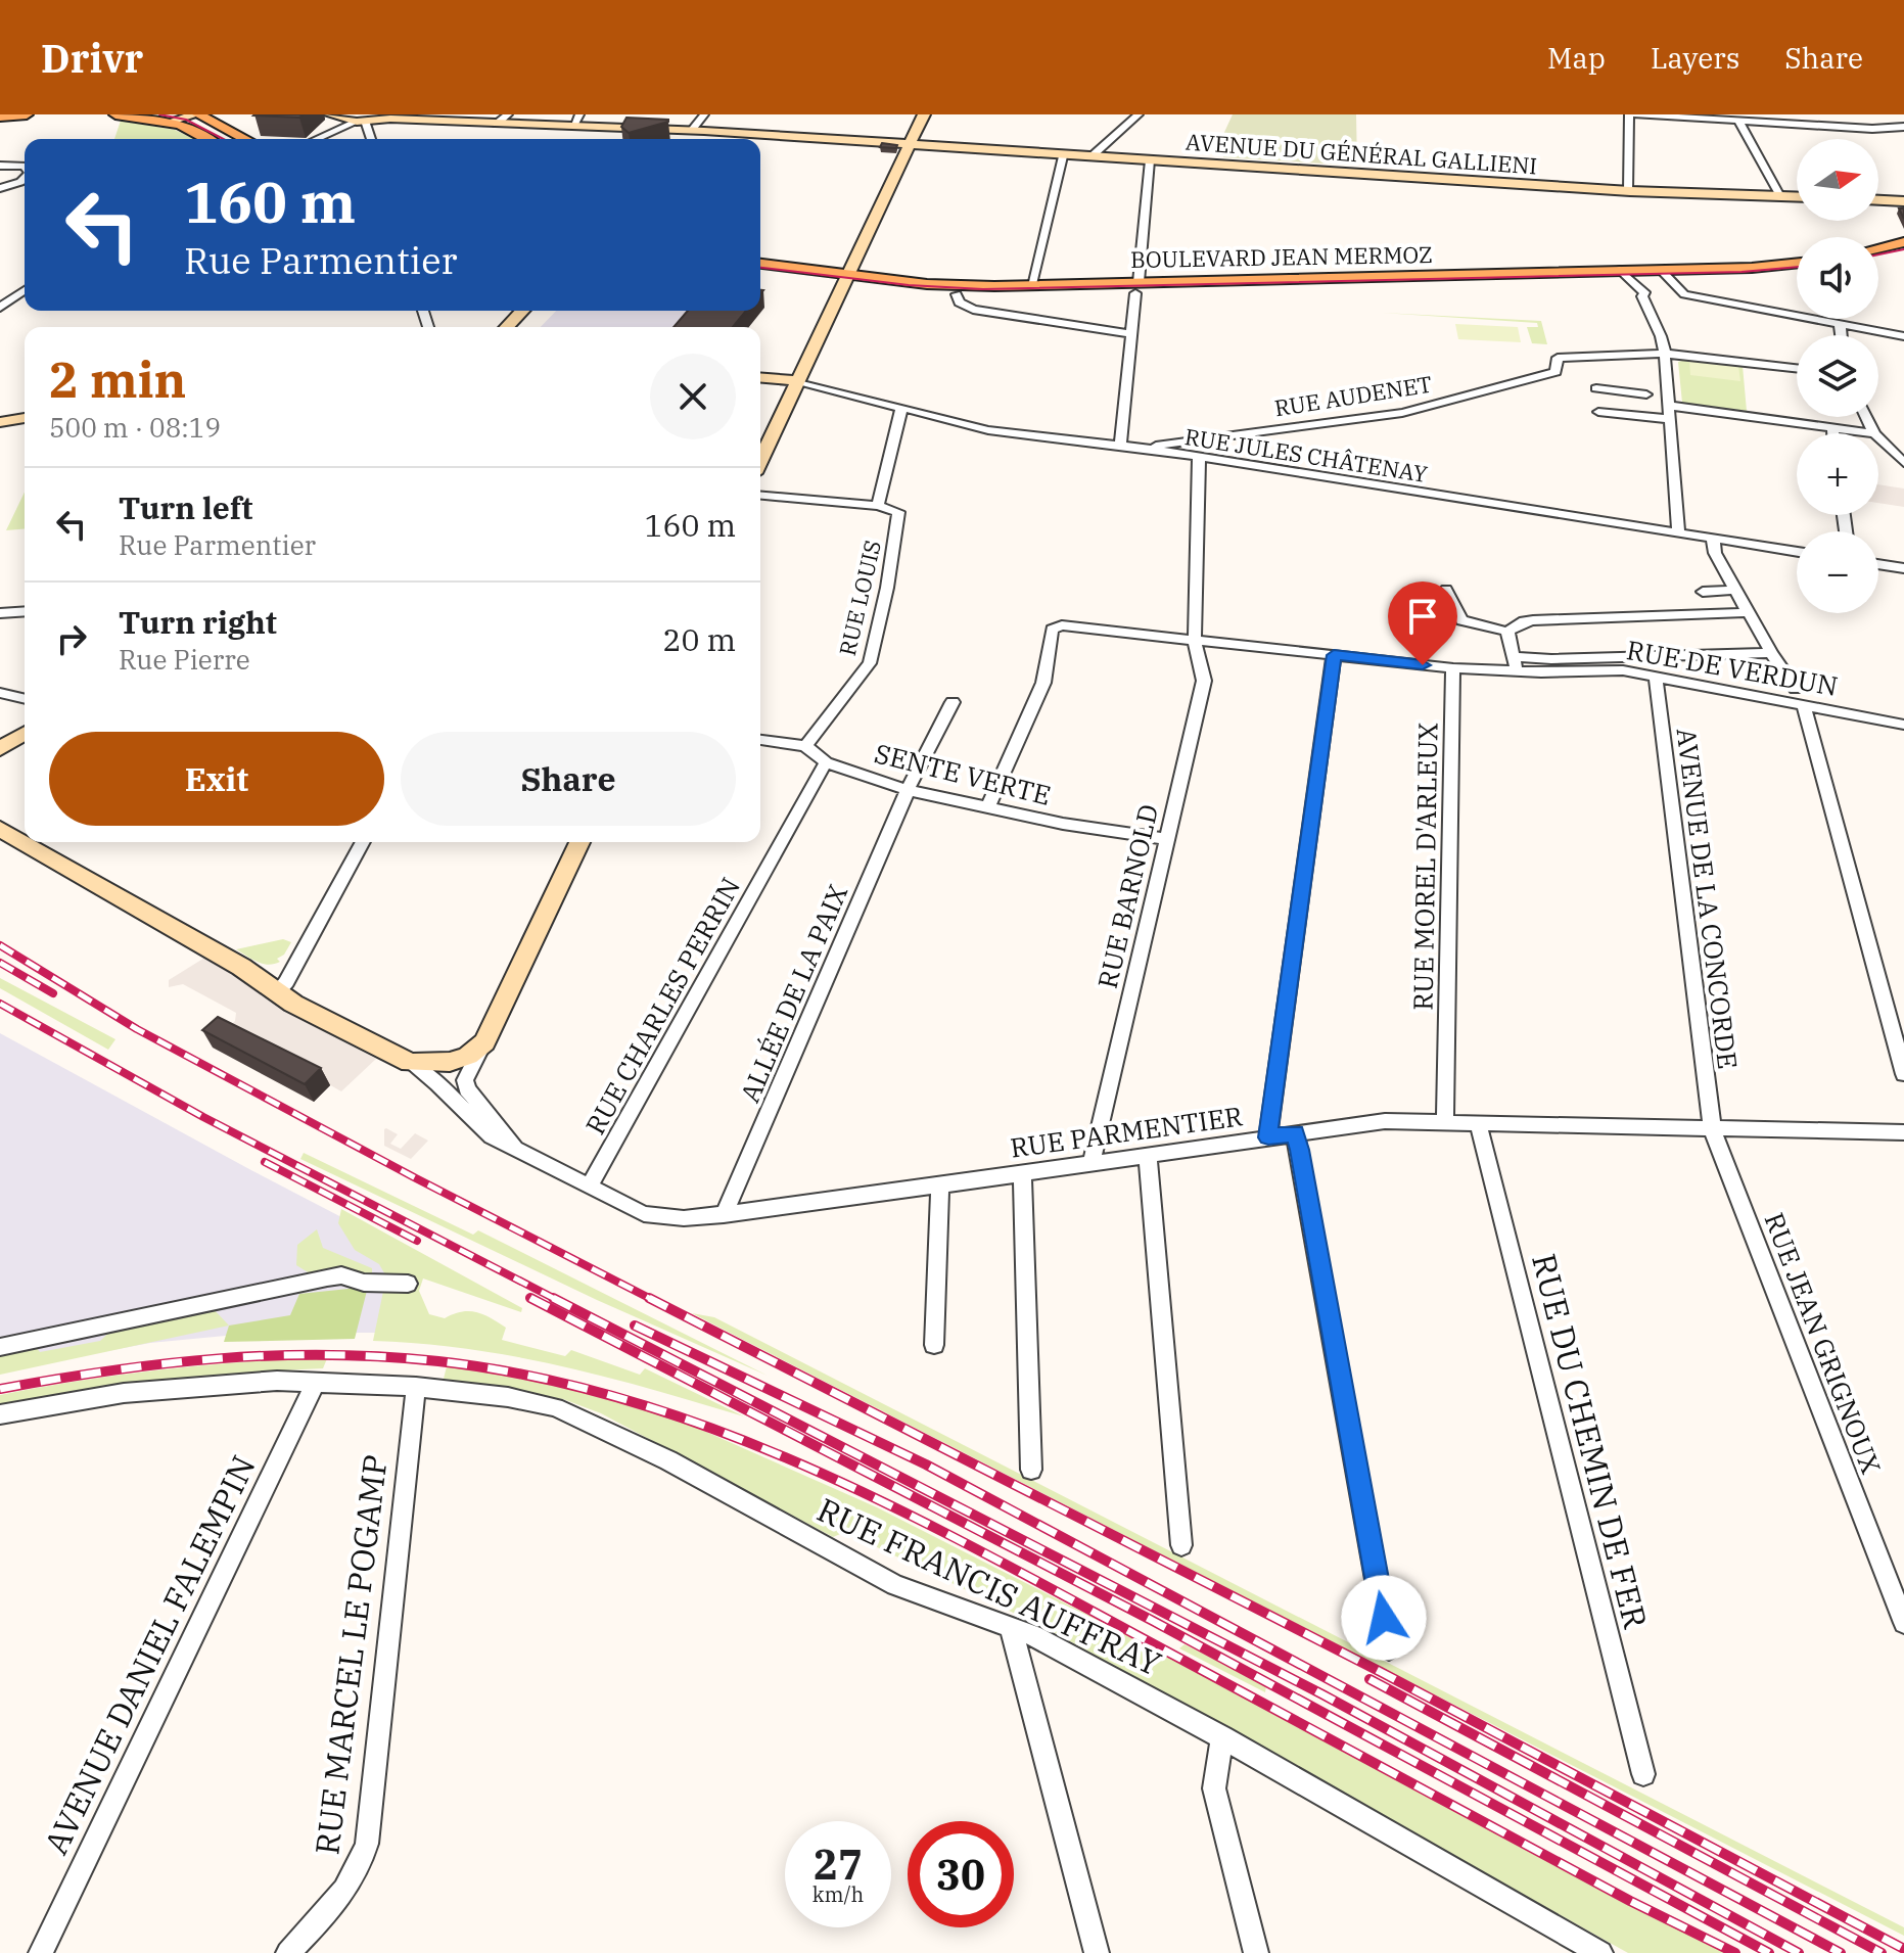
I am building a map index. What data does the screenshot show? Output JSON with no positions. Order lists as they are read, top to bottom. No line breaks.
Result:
{"streets":{"main road":["BOULEVARD JEAN MERMOZ"],"street":["AVENUE DU GÉNÉRAL GALLIENI","RUE AUDENET","RUE JULES CHÂTENAY","RUE LOUIS","RUE DE VERDUN","SENTE VERTE","RUE MOREL D'ARLEUX","RUE BARNOLD","AVENUE DE LA CONCORDE","ALLÉE DE LA PAIX","RUE CHARLES PERRIN","RUE PARMENTIER","RUE JEAN GRIGNOUX","RUE DU CHEMIN DE FER","RUE FRANCIS AUFFRAY","AVENUE DANIEL FALEMPIN","RUE MARCEL LE POGAMP"]},"crossings":[["RUE AUDENET","RUE JULES CHÂTENAY"],["RUE JULES CHÂTENAY","RUE BARNOLD"],["RUE LOUIS","SENTE VERTE"],["RUE DE VERDUN","RUE MOREL D'ARLEUX"],["RUE DE VERDUN","AVENUE DE LA CONCORDE"],["SENTE VERTE","RUE BARNOLD"],["SENTE VERTE","ALLÉE DE LA PAIX"],["SENTE VERTE","RUE CHARLES PERRIN"],["RUE MOREL D'ARLEUX","RUE PARMENTIER"],["RUE BARNOLD","RUE PARMENTIER"],["AVENUE DE LA CONCORDE","RUE PARMENTIER"],["AVENUE DE LA CONCORDE","RUE JEAN GRIGNOUX"],["ALLÉE DE LA PAIX","RUE PARMENTIER"],["RUE CHARLES PERRIN","RUE PARMENTIER"],["RUE PARMENTIER","RUE JEAN GRIGNOUX"],["RUE PARMENTIER","RUE DU CHEMIN DE FER"],["RUE FRANCIS AUFFRAY","AVENUE DANIEL FALEMPIN"],["RUE FRANCIS AUFFRAY","RUE MARCEL LE POGAMP"]],"north":"right","page":{"header":"Drivr","nav":["Map","Layers","Share"],"map_buttons":["+","−"],"turn":["160 m","Rue Parmentier"],"heading":["2 min","500 m · 08:19"],"list":[{"name":"Turn left","note":"Rue Parmentier","value":"160 m"},{"name":"Turn right","note":"Rue Pierre","value":"20 m"}],"buttons":["Exit","Share"],"speed":"27 km/h","limit":"30"}}
